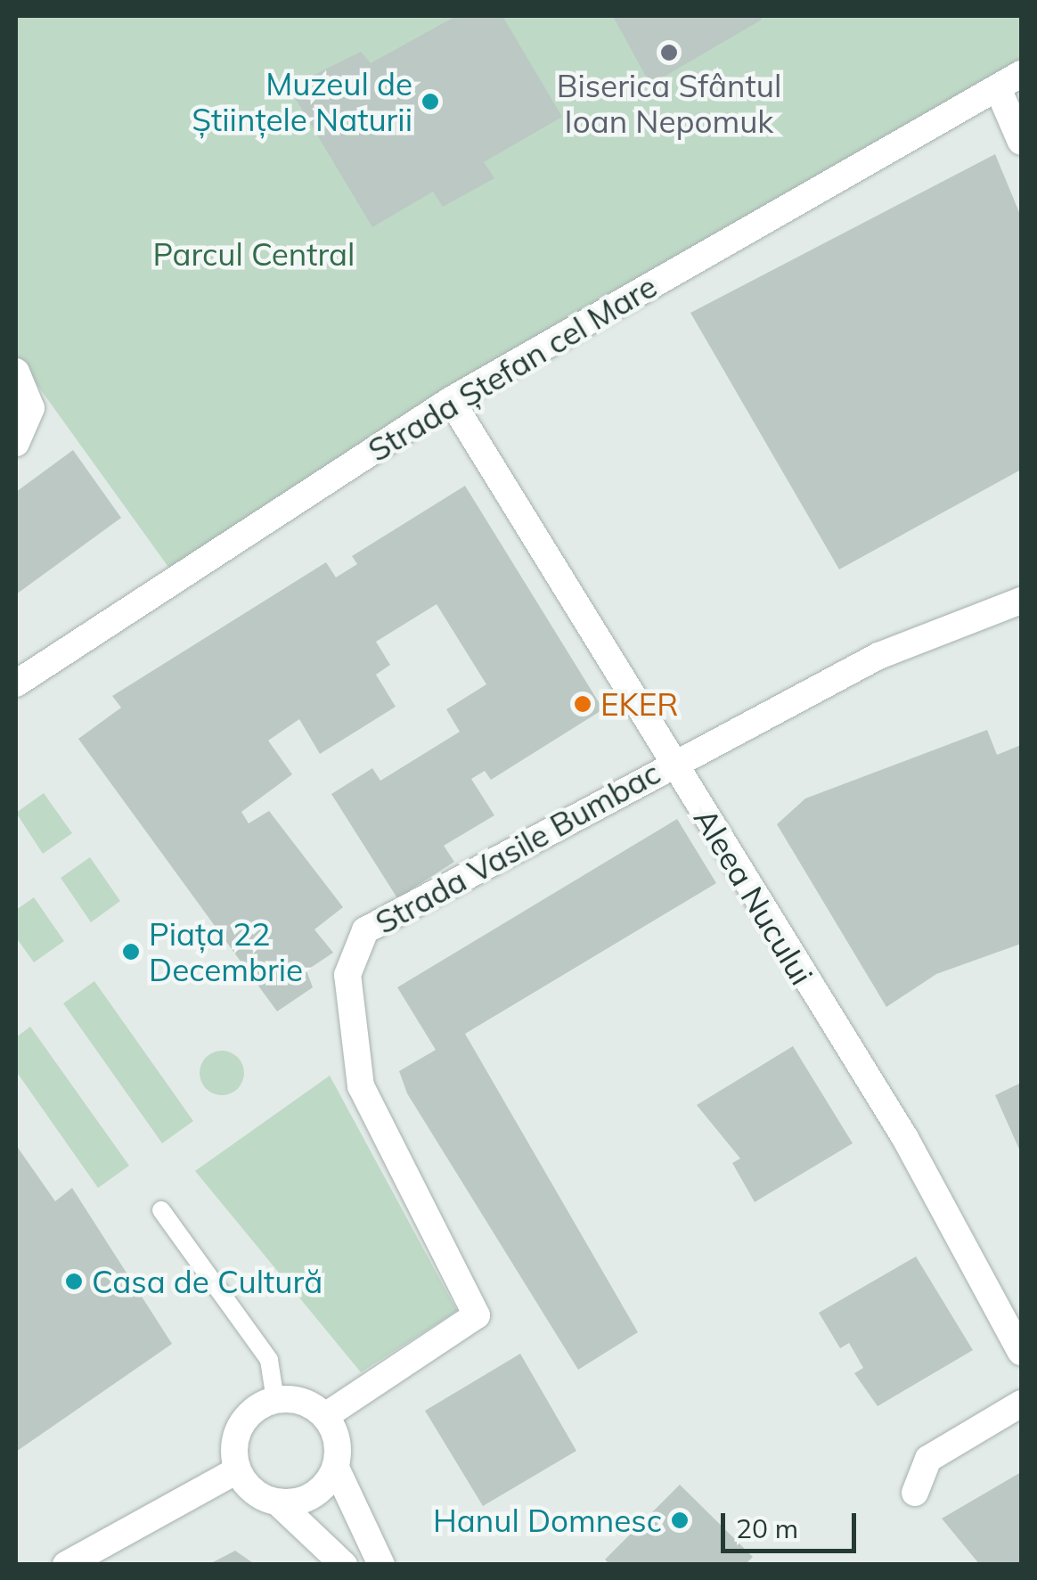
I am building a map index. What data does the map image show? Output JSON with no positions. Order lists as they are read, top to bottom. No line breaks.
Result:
{"streets":{"street":["Strada Ștefan cel Mare","Strada Vasile Bumbac","Aleea Nucului"]},"crossings":[["Strada Ștefan cel Mare","Aleea Nucului"],["Strada Vasile Bumbac","Aleea Nucului"]],"parks":["Parcul Central"],"places":["Biserica Sfântul Ioan Nepomuk","Muzeul de Științele Naturii","EKER","Piața 22 Decembrie","Casa de Cultură","Hanul Domnesc"],"scale_bar":"20 m"}
